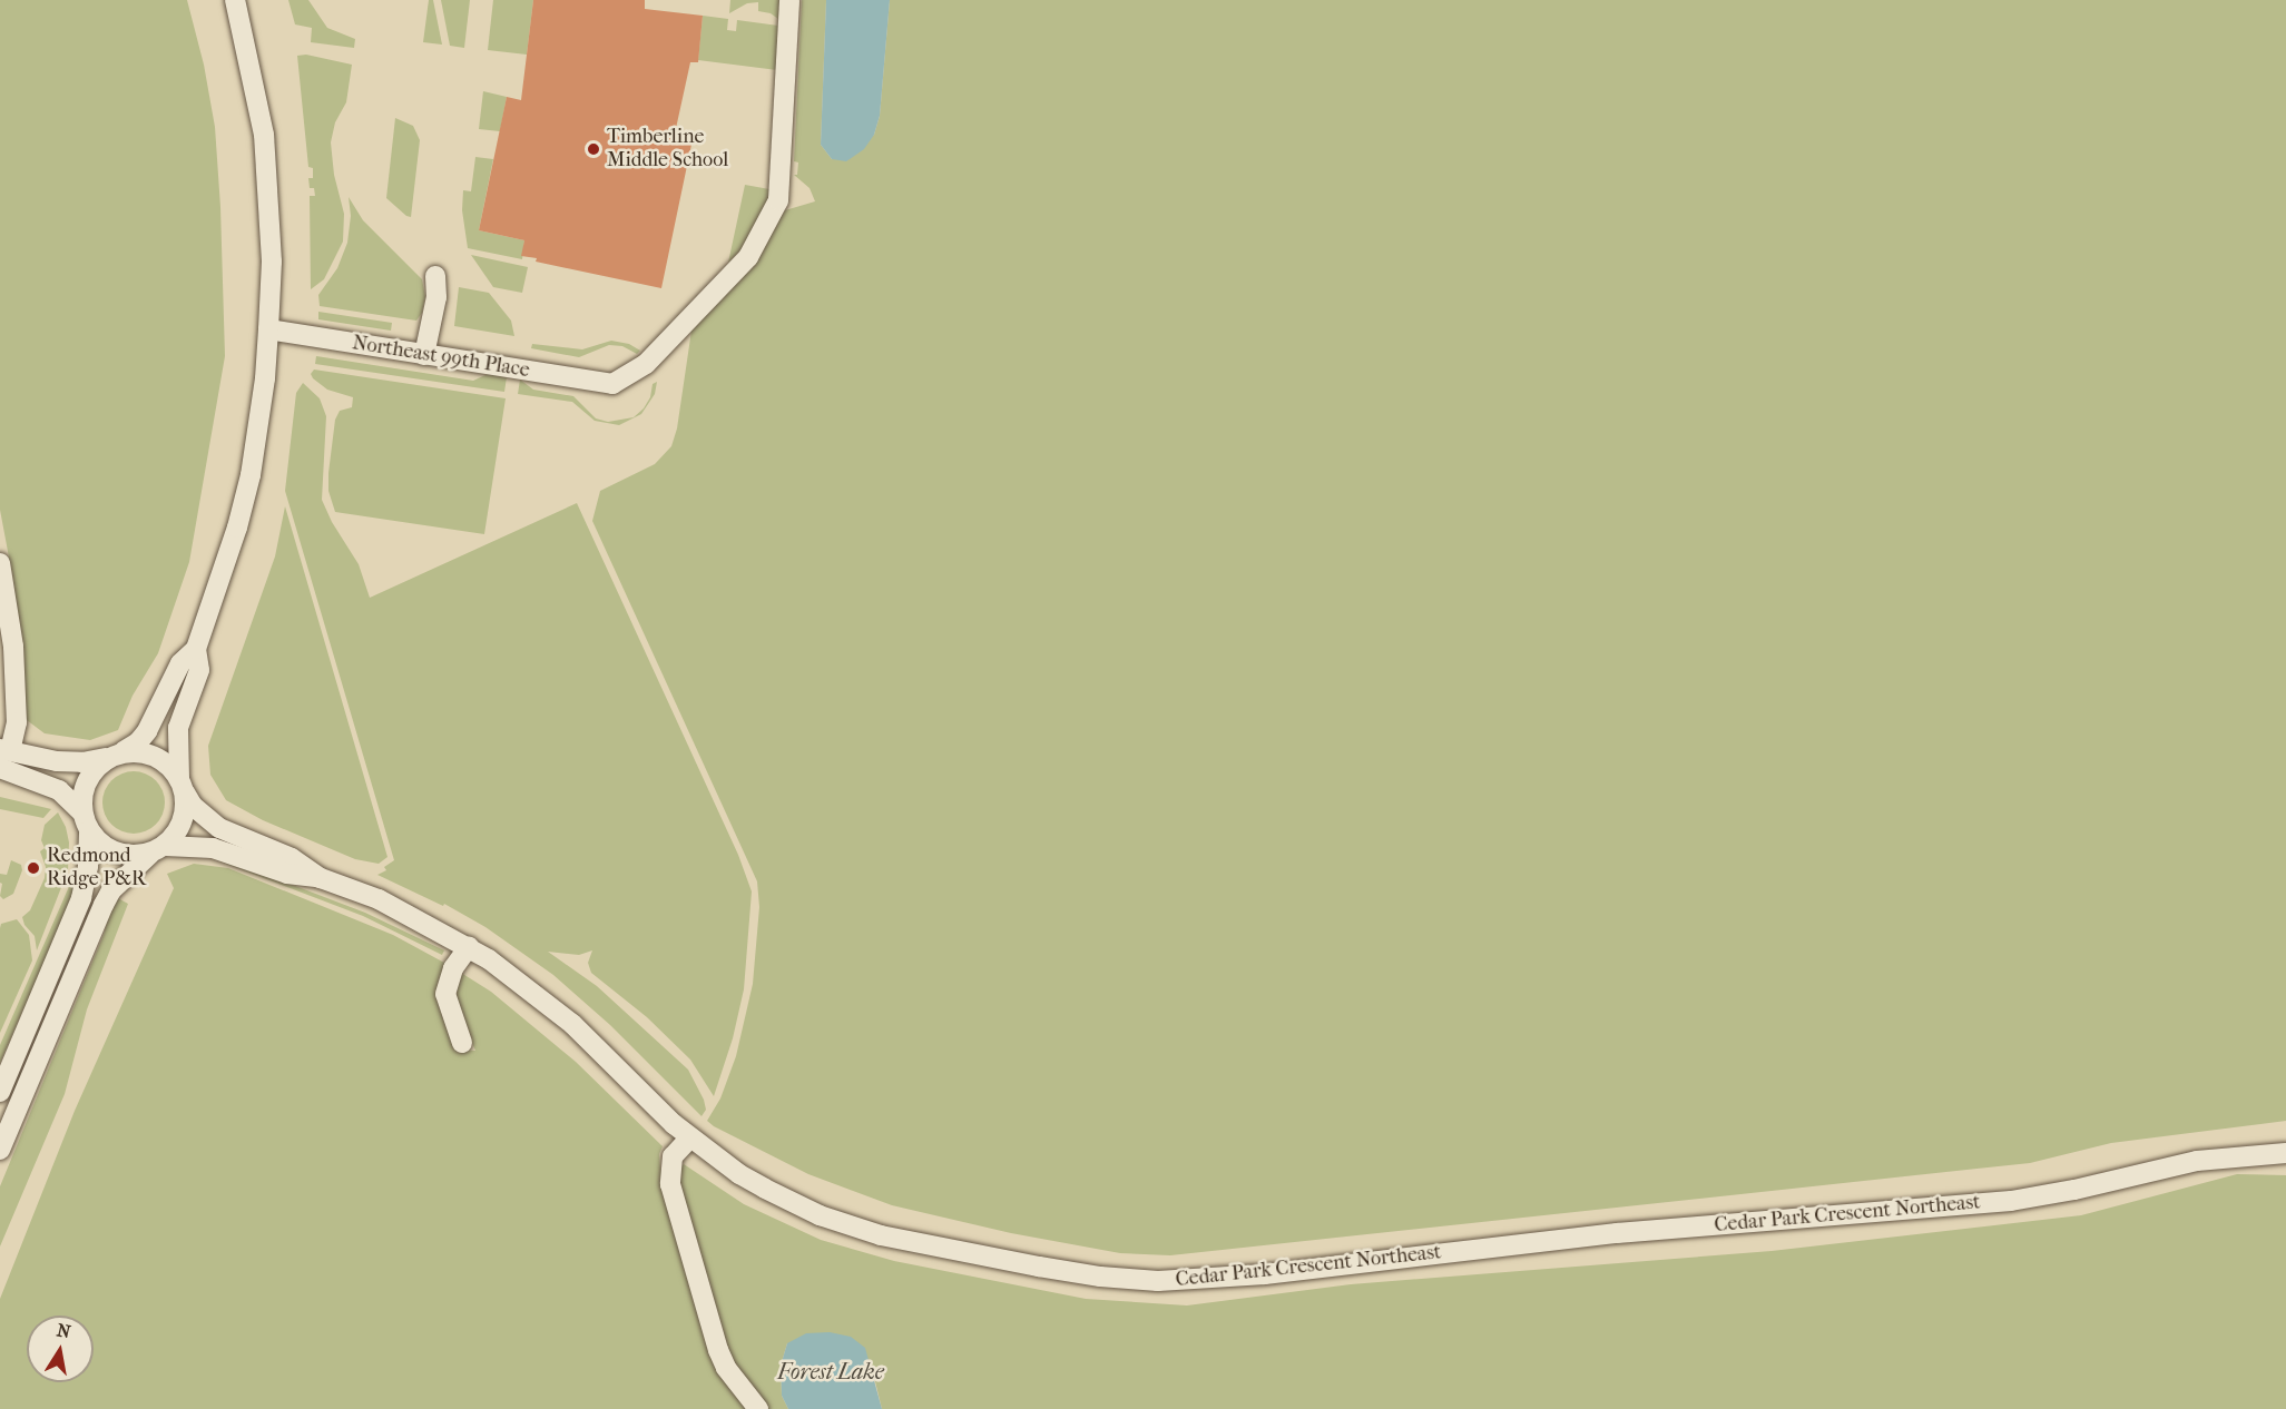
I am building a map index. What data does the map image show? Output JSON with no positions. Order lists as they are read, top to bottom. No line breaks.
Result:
{"streets":{"street":["Northeast 99th Place","Cedar Park Crescent Northeast"]},"water":["Forest Lake"],"places":["Timberline Middle School","Redmond Ridge P&R"],"north":"top"}
